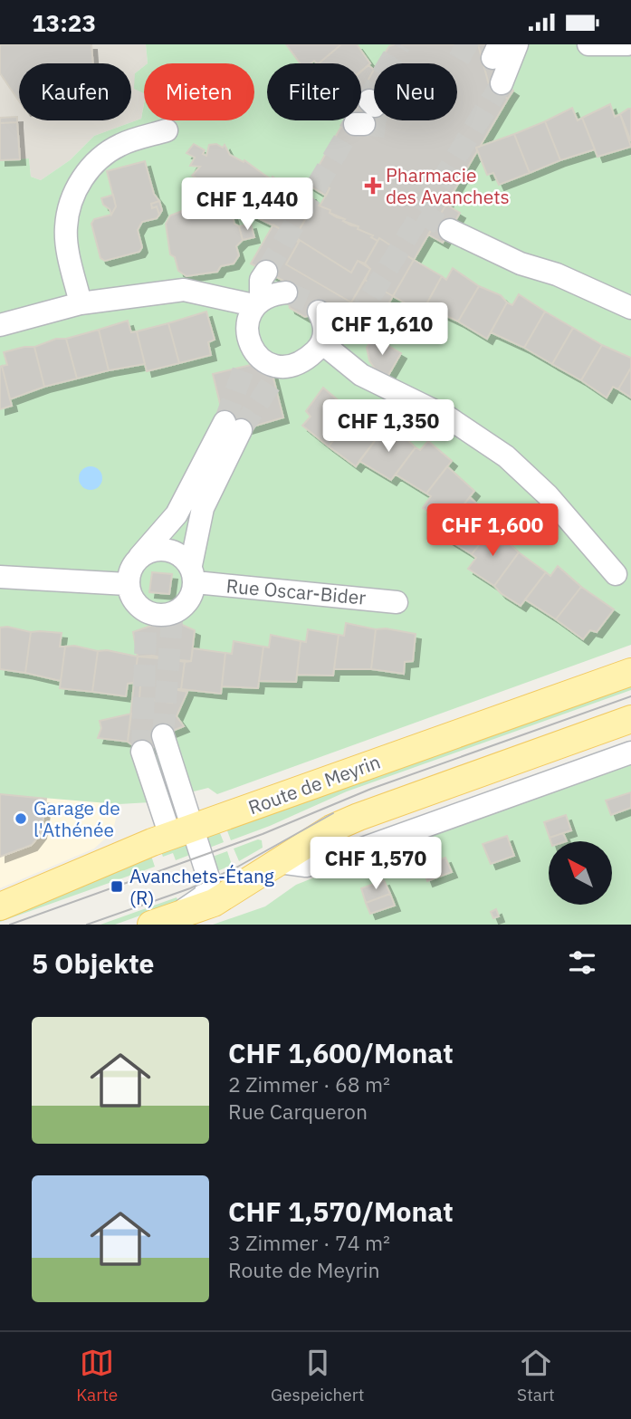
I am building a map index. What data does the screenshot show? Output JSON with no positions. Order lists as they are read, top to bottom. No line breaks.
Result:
{"streets":{"main road":["Route de Meyrin"],"street":["Rue Oscar-Bider"]},"places":{"health":["Pharmacie des Avanchets"],"other":["Garage de l'Athénée"],"transit":["Avanchets-Étang (R)"]},"north":"top left","page":{"status":"13:23","chip":["Kaufen","Mieten","Filter","Neu"],"price":["CHF 1,440","CHF 1,610","CHF 1,350","CHF 1,600","CHF 1,570"],"heading":"5 Objekte","list":[{"name":"CHF 1,600/Monat","note":"2 Zimmer · 68 m² · Rue Carqueron"},{"name":"CHF 1,570/Monat","note":"3 Zimmer · 74 m² · Route de Meyrin"}],"tabs":["Karte","Gespeichert","Start"]}}
